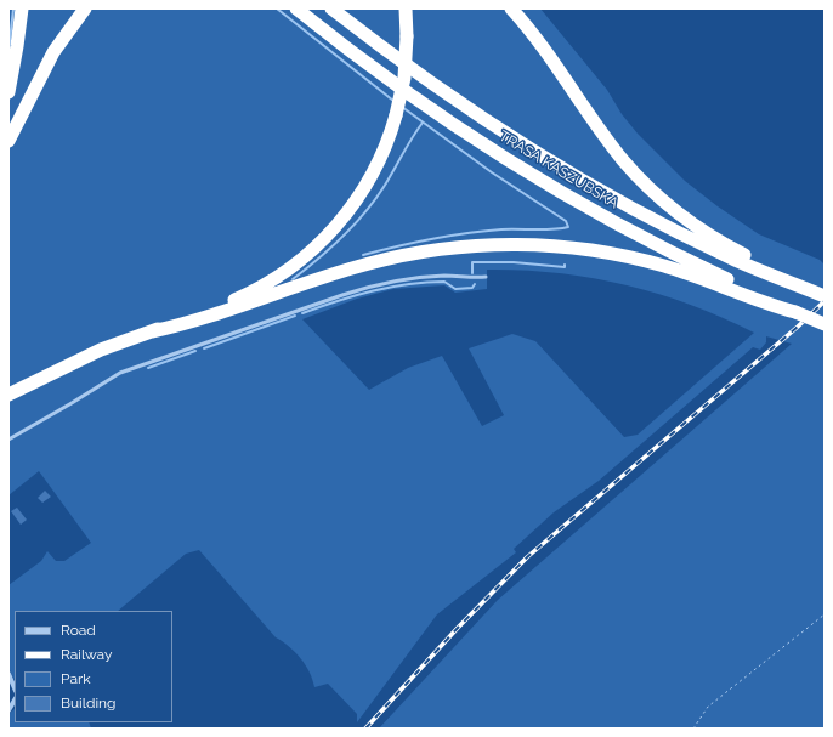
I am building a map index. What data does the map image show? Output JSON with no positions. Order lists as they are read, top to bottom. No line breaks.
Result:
{"streets":{"highway":["TRASA KASZUBSKA"]},"legend":["Road","Railway","Park","Building"]}
